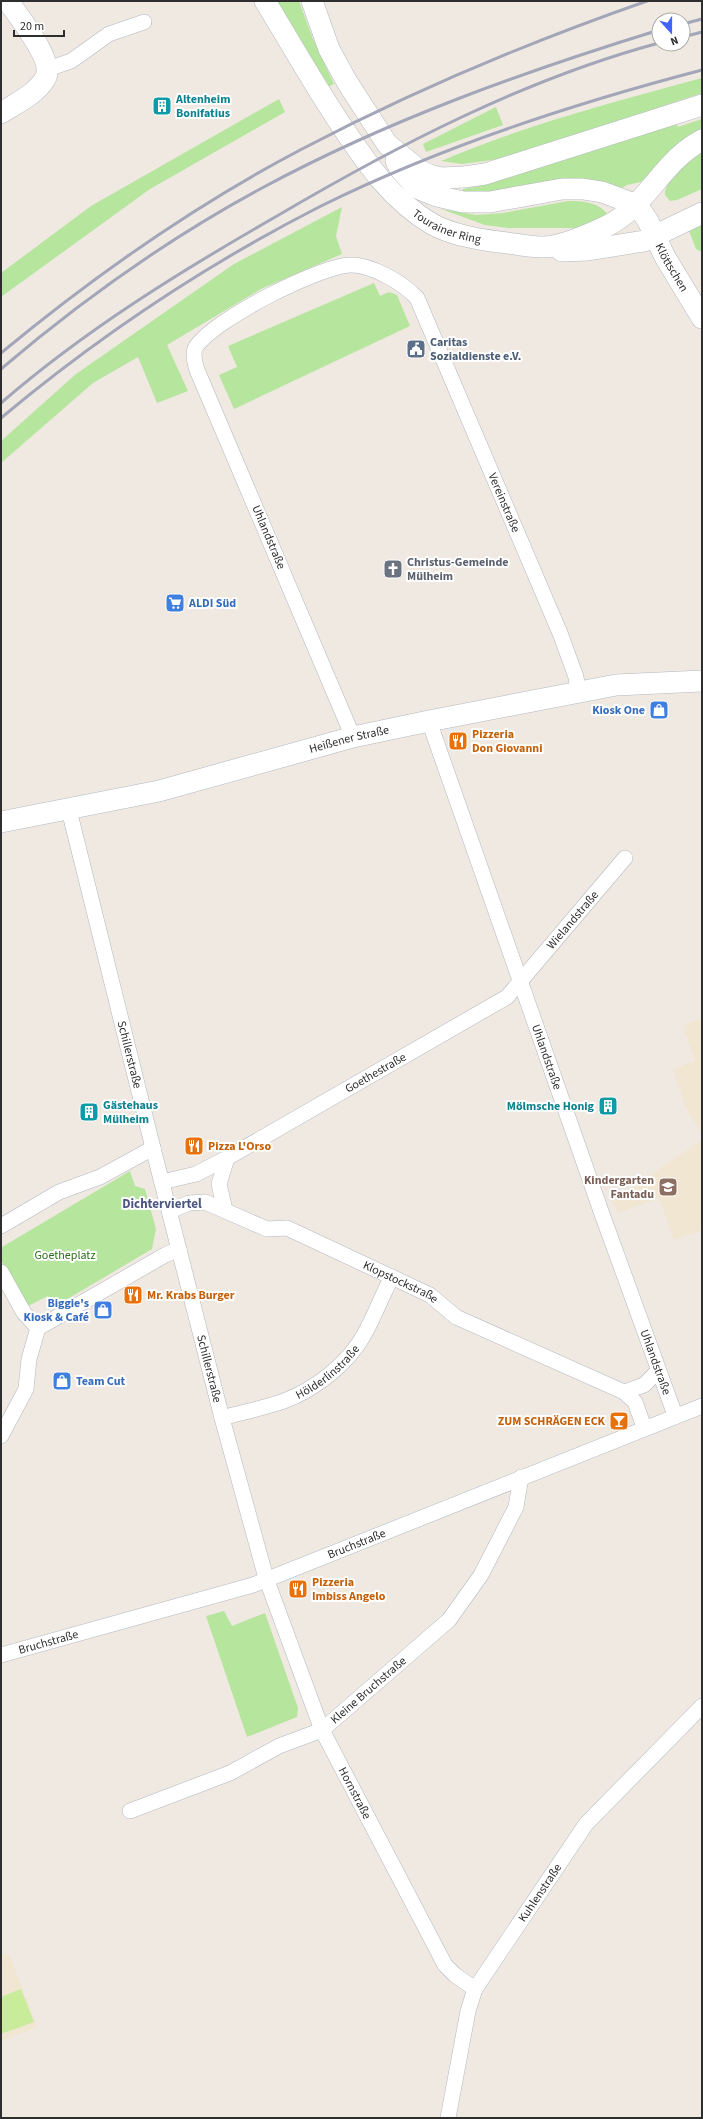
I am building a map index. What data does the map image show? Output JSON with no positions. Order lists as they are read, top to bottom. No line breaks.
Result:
{"streets":{"main road":["Tourainer Ring","Klöttschen","Heißener Straße"],"street":["Vereinstraße","Uhlandstraße","Wielandstraße","Schillerstraße","Goethestraße","Klopstockstraße","Hölderlinstraße","Bruchstraße","Kleine Bruchstraße","Hornstraße","Kuhlenstraße"]},"crossings":[["Tourainer Ring","Klöttschen"],["Vereinstraße","Uhlandstraße"],["Vereinstraße","Heißener Straße"],["Uhlandstraße","Heißener Straße"],["Uhlandstraße","Wielandstraße"],["Uhlandstraße","Goethestraße"],["Uhlandstraße","Bruchstraße"],["Heißener Straße","Schillerstraße"],["Wielandstraße","Goethestraße"],["Schillerstraße","Goethestraße"],["Schillerstraße","Klopstockstraße"],["Schillerstraße","Hölderlinstraße"],["Schillerstraße","Bruchstraße"],["Schillerstraße","Hornstraße"],["Klopstockstraße","Hölderlinstraße"],["Klopstockstraße","Bruchstraße"],["Bruchstraße","Kleine Bruchstraße"],["Bruchstraße","Hornstraße"],["Kleine Bruchstraße","Hornstraße"],["Hornstraße","Kuhlenstraße"]],"districts":["Dichterviertel"],"parks":["Goetheplatz"],"places":{"building":["Altenheim Bonifatius","Mölmsche Honig","Gästehaus Mülheim"],"public building":["Caritas Sozialdienste e.V."],"church":["Christus-Gemeinde Mülheim"],"supermarket":["ALDI Süd"],"shop":["Kiosk One","Biggie's Kiosk & Café","Team Cut"],"restaurant":["Pizzeria Don Giovanni","Pizza L'Orso","Mr. Krabs Burger","Pizzeria Imbiss Angelo"],"school or university":["Kindergarten Fantadu"],"bar":["ZUM SCHRÄGEN ECK"]},"scale_bar":"20 m","north":"bottom"}
